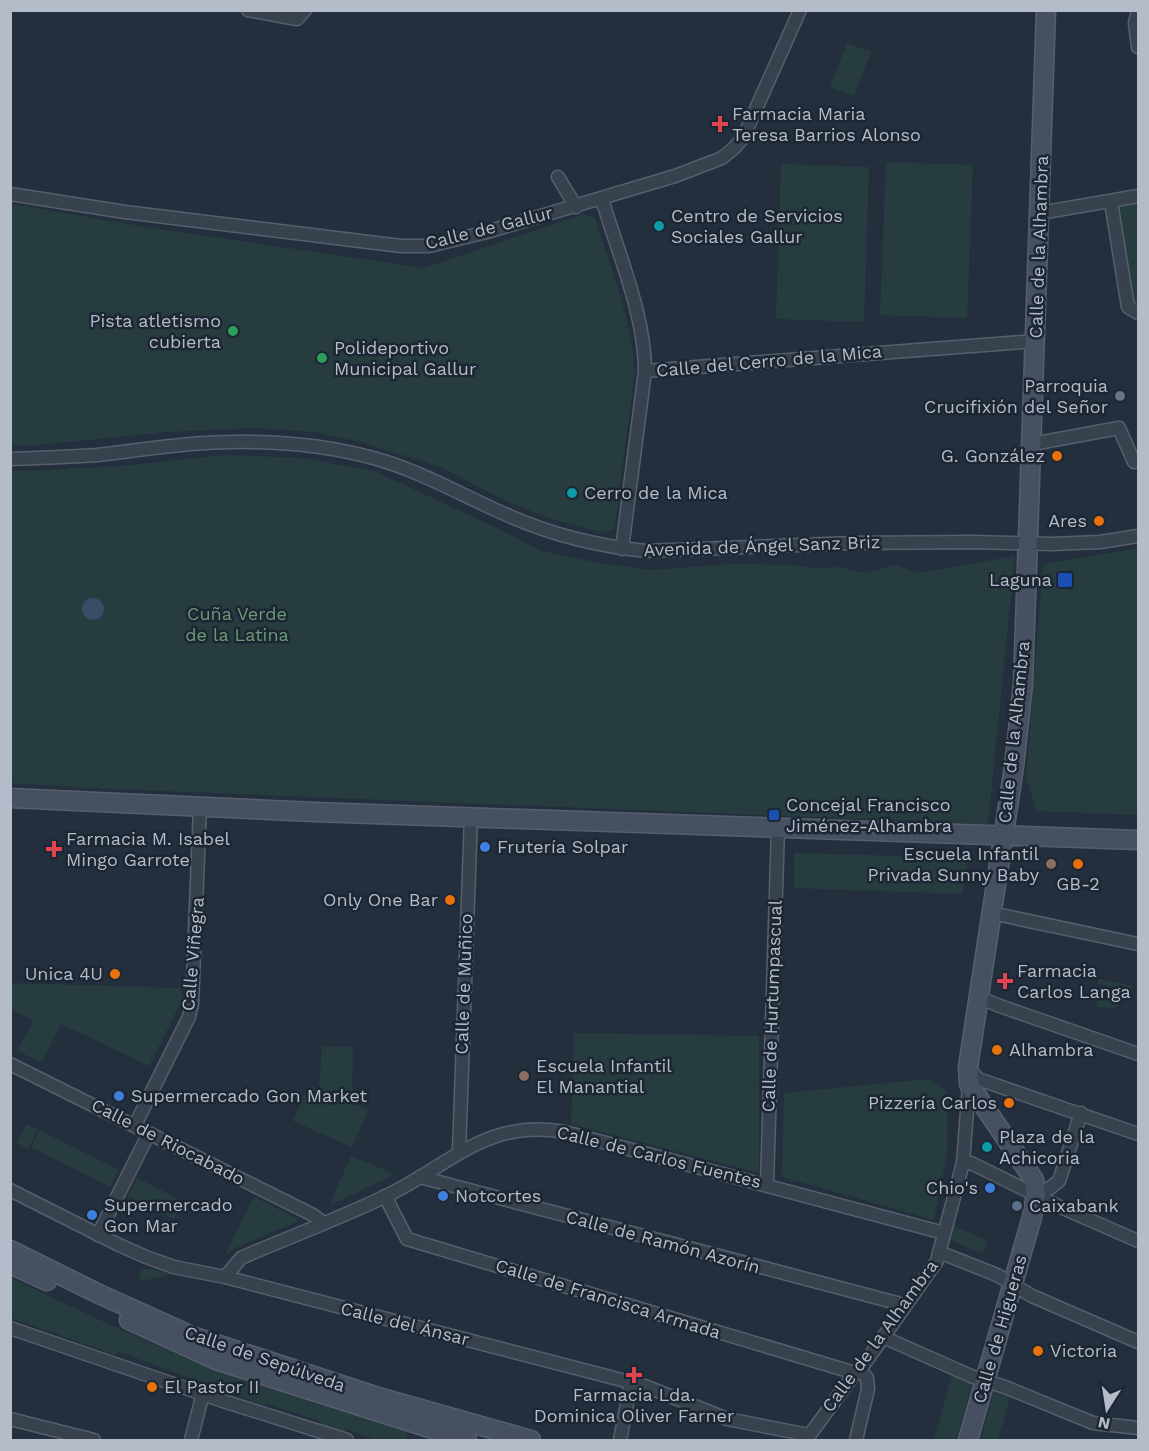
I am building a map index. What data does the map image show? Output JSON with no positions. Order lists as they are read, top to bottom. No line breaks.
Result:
{"streets":{"street":["Calle de Gallur","Calle de la Alhambra","Calle del Cerro de la Mica","Avenida de Ángel Sanz Briz","Calle Viñegra","Calle de Muñico","Calle de Hurtumpascual","Calle de Riocabado","Calle de Carlos Fuentes","Calle de Ramón Azorín","Calle de Francisca Armada","Calle del Ánsar","Calle de Higueras","Calle de Sepúlveda"]},"crossings":[["Calle de Gallur","Calle del Cerro de la Mica"],["Calle de la Alhambra","Calle del Cerro de la Mica"],["Calle de la Alhambra","Avenida de Ángel Sanz Briz"],["Calle de la Alhambra","Calle de Carlos Fuentes"],["Calle de la Alhambra","Calle de Ramón Azorín"],["Calle de la Alhambra","Calle de Francisca Armada"],["Calle de la Alhambra","Calle del Ánsar"],["Calle Viñegra","Calle de Riocabado"],["Calle de Muñico","Calle de Carlos Fuentes"],["Calle de Hurtumpascual","Calle de Carlos Fuentes"],["Calle de Riocabado","Calle de Carlos Fuentes"],["Calle de Carlos Fuentes","Calle de Ramón Azorín"],["Calle de Carlos Fuentes","Calle de Francisca Armada"],["Calle de Carlos Fuentes","Calle del Ánsar"]],"parks":["Cuña Verde de la Latina"],"places":{"health":["Farmacia Maria Teresa Barrios Alonso","Farmacia M. Isabel Mingo Garrote","Farmacia Carlos Langa","Farmacia Lda. Dominica Oliver Farner"],"other":["Centro de Servicios Sociales Gallur","Pista atletismo cubierta","Polideportivo Municipal Gallur","Parroquia Crucifixión del Señor","G. González","Cerro de la Mica","Ares","Frutería Solpar","Escuela Infantil Privada Sunny Baby","GB-2","Only One Bar","Unica 4U","Alhambra","Escuela Infantil El Manantial","Supermercado Gon Market","Pizzería Carlos","Plaza de la Achicoria","Chio's","Notcortes","Caixabank","Supermercado Gon Mar","Victoria","El Pastor II"],"transit":["Laguna","Concejal Francisco Jiménez-Alhambra"]},"north":"bottom"}
